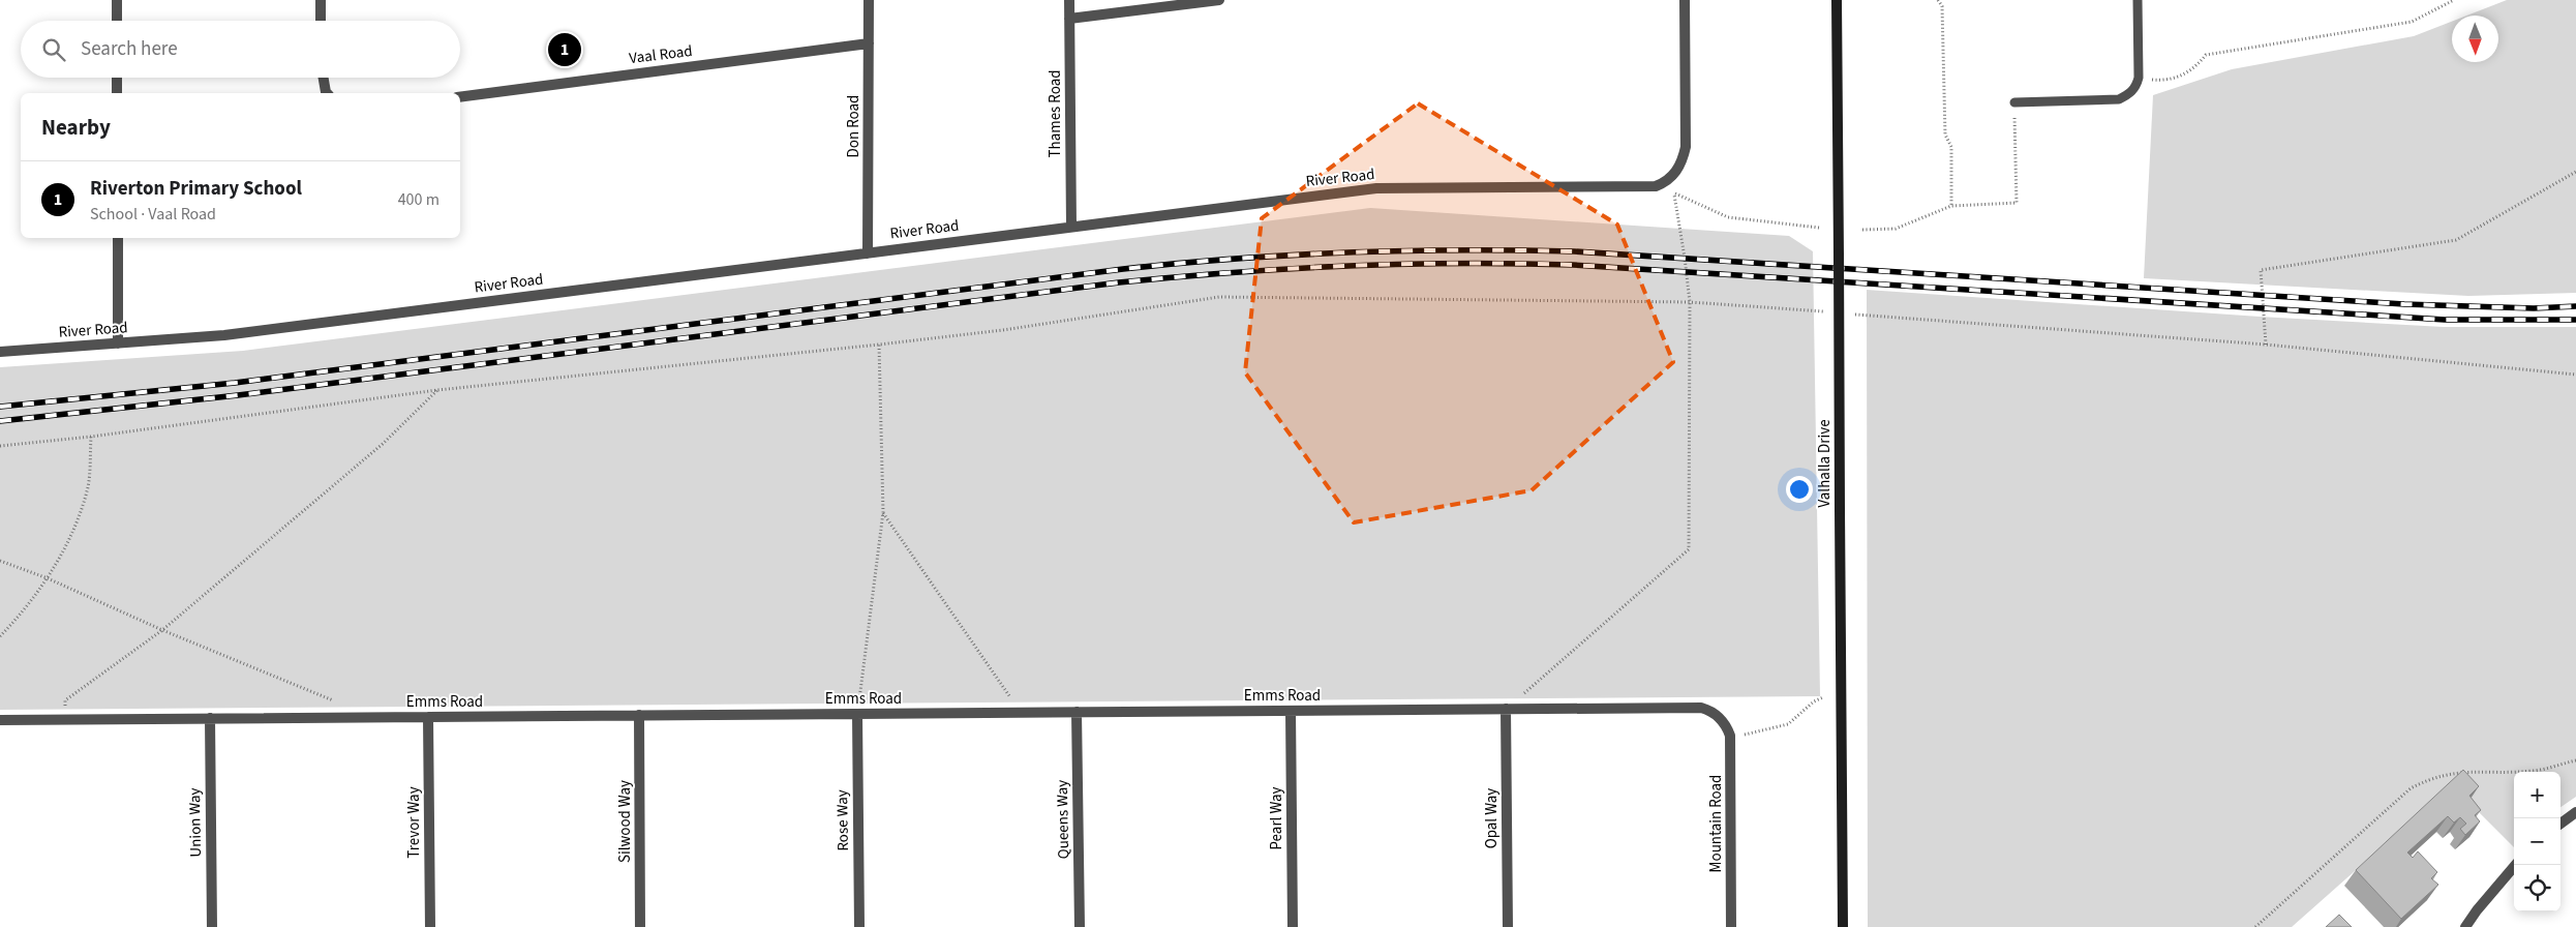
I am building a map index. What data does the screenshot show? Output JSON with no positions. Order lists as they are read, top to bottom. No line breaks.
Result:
{"streets":{"main road":["Valhalla Drive"],"street":["Vaal Road","Thames Road","Don Road","River Road","Emms Road","Pearl Way","Opal Way","Queens Way","Rose Way","Silwood Way","Union Way","Trevor Way","Mountain Road"]},"crossings":[["Vaal Road","Don Road"],["Thames Road","River Road"],["Don Road","River Road"],["Emms Road","Pearl Way"],["Emms Road","Opal Way"],["Emms Road","Queens Way"],["Emms Road","Rose Way"],["Emms Road","Silwood Way"],["Emms Road","Union Way"],["Emms Road","Trevor Way"],["Emms Road","Mountain Road"]],"north":"bottom","page":{"search":"Search here","pins":"1","heading":"Nearby","list":[{"mark":"1","name":"Riverton Primary School","note":"School · Vaal Road","value":"400 m"}],"map_buttons":["+","−"]}}
